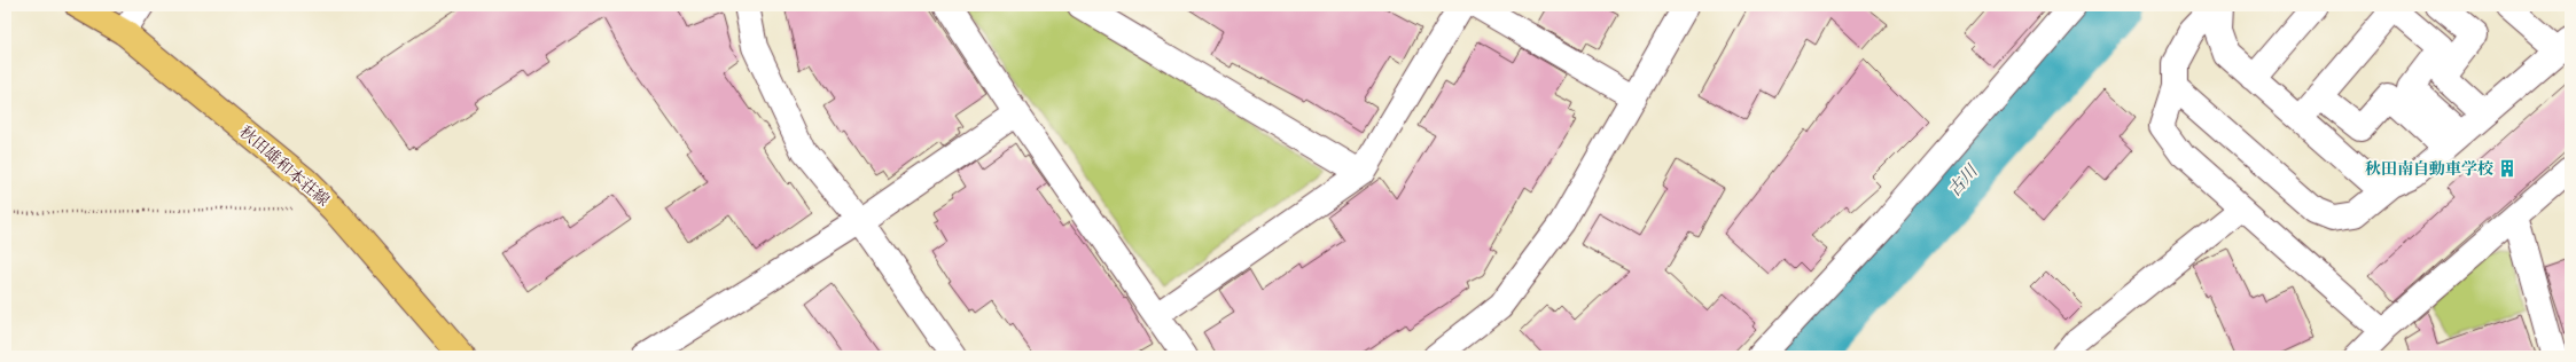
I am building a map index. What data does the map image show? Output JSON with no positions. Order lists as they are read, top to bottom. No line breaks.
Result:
{"streets":{"main road":["秋田雄和本荘線"]},"water":["古川"],"places":{"building":["秋田南自動車学校"]}}
